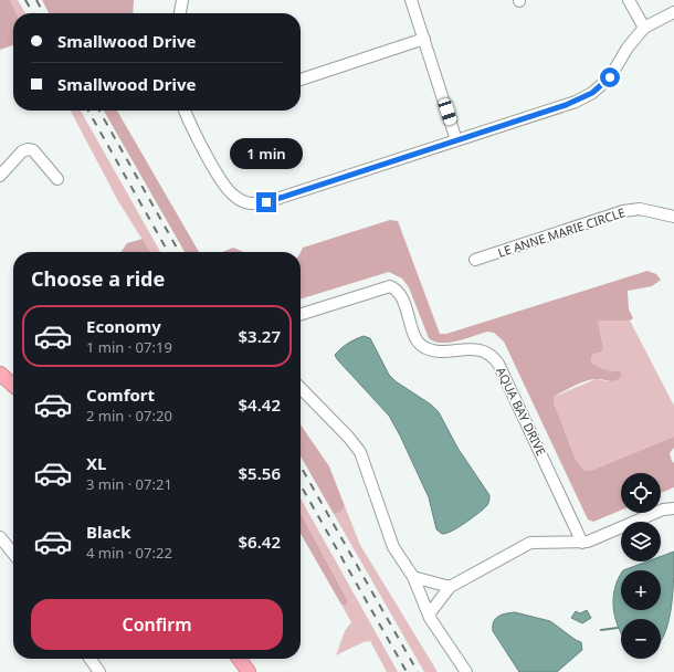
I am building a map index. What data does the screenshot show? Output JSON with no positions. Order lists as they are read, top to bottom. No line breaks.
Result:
{"streets":{"street":["LE ANNE MARIE CIRCLE","AQUA BAY DRIVE"]},"page":{"banner":["Smallwood Drive","Smallwood Drive"],"bubble":"1 min","heading":"Choose a ride","list":[{"name":"Economy","note":"1 min · 07:19","value":"$3.27"},{"name":"Comfort","note":"2 min · 07:20","value":"$4.42"},{"name":"XL","note":"3 min · 07:21","value":"$5.56"},{"name":"Black","note":"4 min · 07:22","value":"$6.42"}],"map_buttons":["+","−"],"buttons":"Confirm"}}
